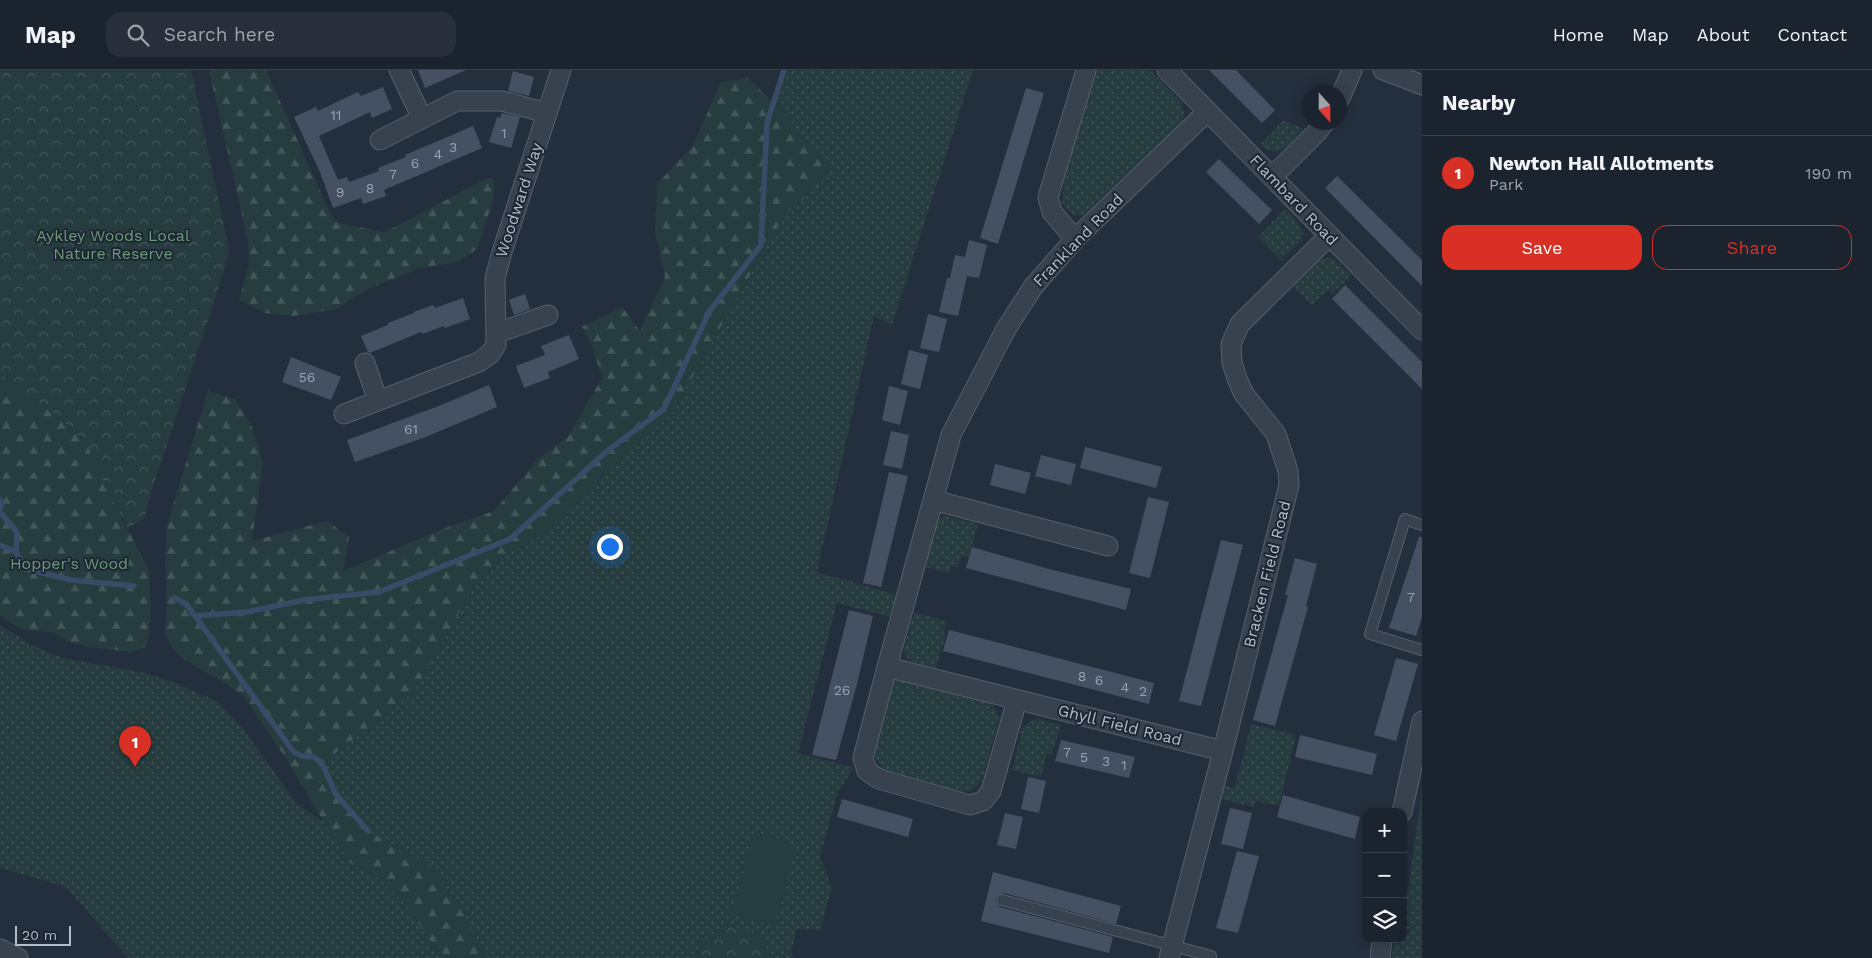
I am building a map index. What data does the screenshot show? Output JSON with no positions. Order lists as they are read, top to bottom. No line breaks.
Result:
{"streets":{"street":["Woodward Way","Flambard Road","Frankland Road","Bracken Field Road","Ghyll Field Road"]},"crossings":[["Flambard Road","Frankland Road"],["Flambard Road","Bracken Field Road"],["Frankland Road","Ghyll Field Road"],["Bracken Field Road","Ghyll Field Road"]],"parks":["Aykley Woods Local Nature Reserve","Hopper's Wood"],"house_numbers":["11","1","3","4","6","7","8","9","56","61","7","8","6","4","26","2","7","5","3","1"],"scale_bar":"20 m","north":"bottom","page":{"header":"Map","search":"Search here","nav":["Home","Map","About","Contact"],"heading":"Nearby","list":[{"mark":"1","name":"Newton Hall Allotments","note":"Park","value":"190 m"}],"buttons":["Save","Share"],"pins":"1","map_buttons":["+","−"],"scale":"20 m"}}
